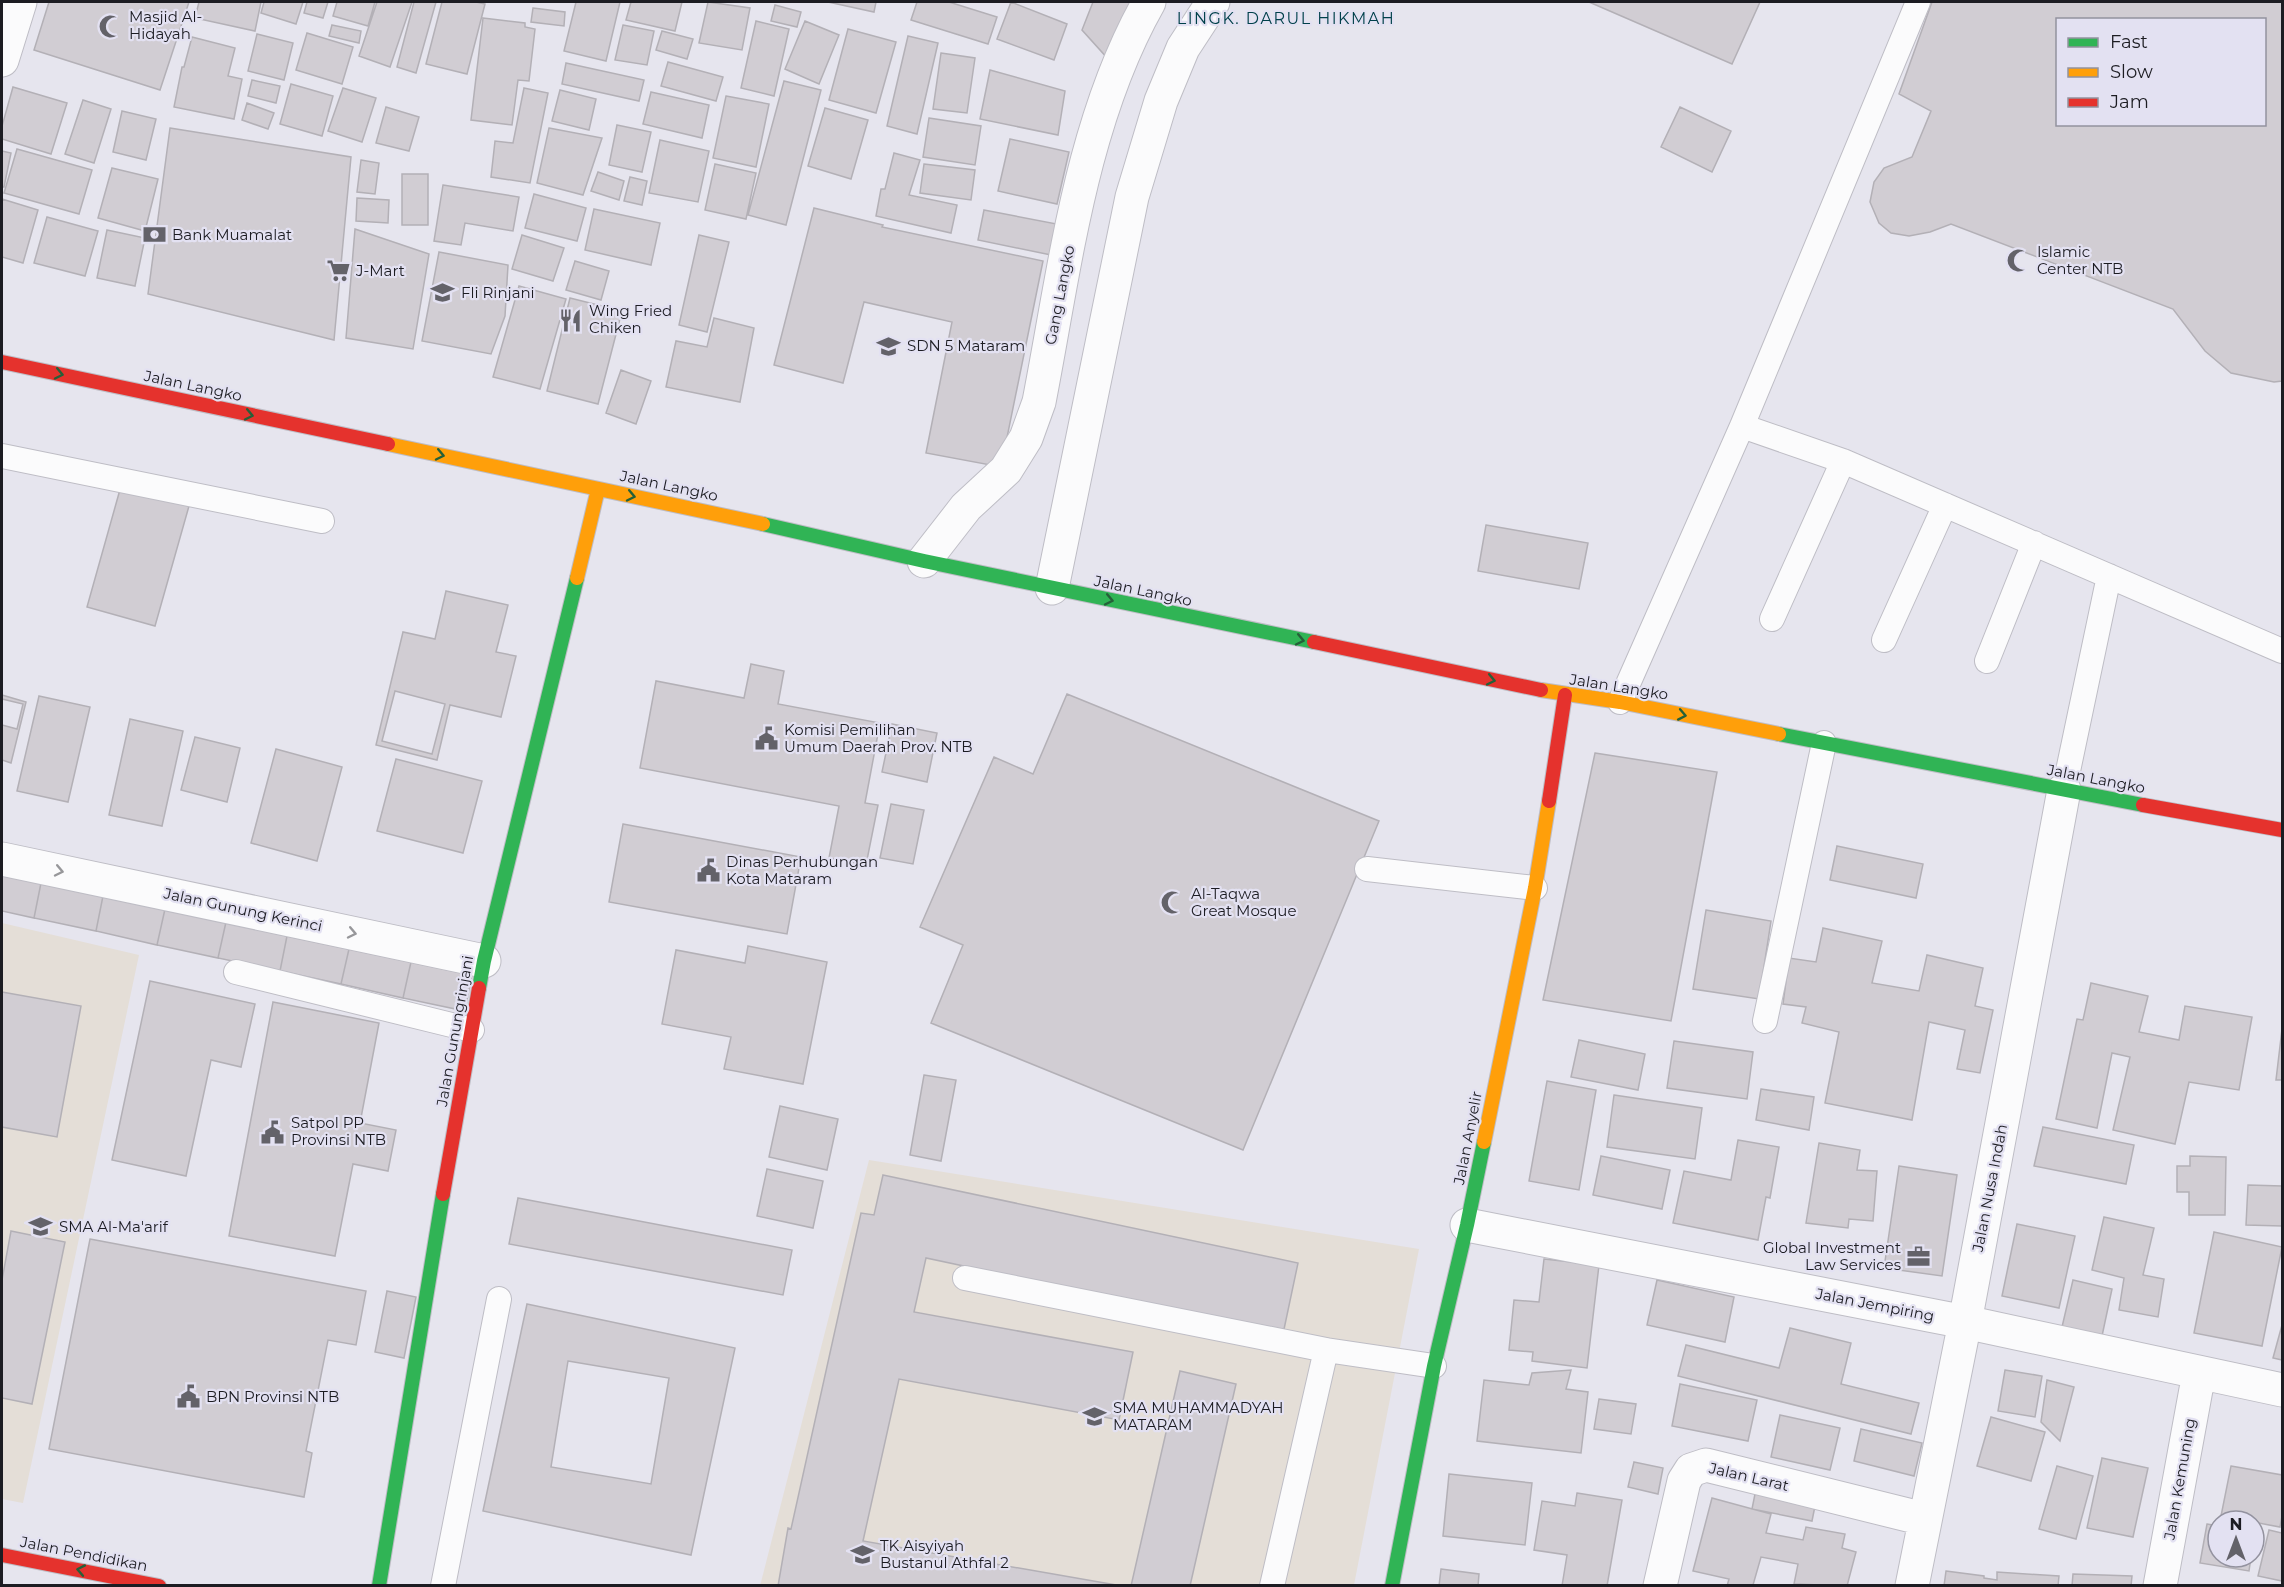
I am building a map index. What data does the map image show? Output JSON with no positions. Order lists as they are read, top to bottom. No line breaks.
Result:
{"streets":{"main road":["Jalan Langko","Jalan Gunungrinjani","Jalan Anyelir","Jalan Pendidikan"],"street":["Gang Langko","Jalan Gunung Kerinci","Jalan Nusa Indah","Jalan Jempiring","Jalan Larat","Jalan Kemuning"]},"crossings":[["Gang Langko","Jalan Langko"],["Jalan Langko","Jalan Gunungrinjani"],["Jalan Langko","Jalan Anyelir"],["Jalan Langko","Jalan Nusa Indah"],["Jalan Gunung Kerinci","Jalan Gunungrinjani"],["Jalan Anyelir","Jalan Jempiring"],["Jalan Nusa Indah","Jalan Jempiring"],["Jalan Nusa Indah","Jalan Larat"],["Jalan Jempiring","Jalan Kemuning"]],"one_way":["Jalan Langko","Jalan Gunung Kerinci","Jalan Pendidikan"],"districts":["LINGK. DARUL HIKMAH"],"places":{"mosque":["Masjid Al- Hidayah","Islamic Center NTB","Al-Taqwa Great Mosque"],"bank":["Bank Muamalat"],"supermarket":["J-Mart"],"school or university":["Fli Rinjani","SDN 5 Mataram","SMA Al-Ma'arif","SMA MUHAMMADYAH MATARAM","TK Aisyiyah Bustanul Athfal 2"],"restaurant":["Wing Fried Chiken"],"public building":["Komisi Pemilihan Umum Daerah Prov. NTB","Dinas Perhubungan Kota Mataram","Satpol PP Provinsi NTB","BPN Provinsi NTB"],"office":["Global Investment Law Services"]},"legend":["Fast","Slow","Jam"],"north":"top"}
